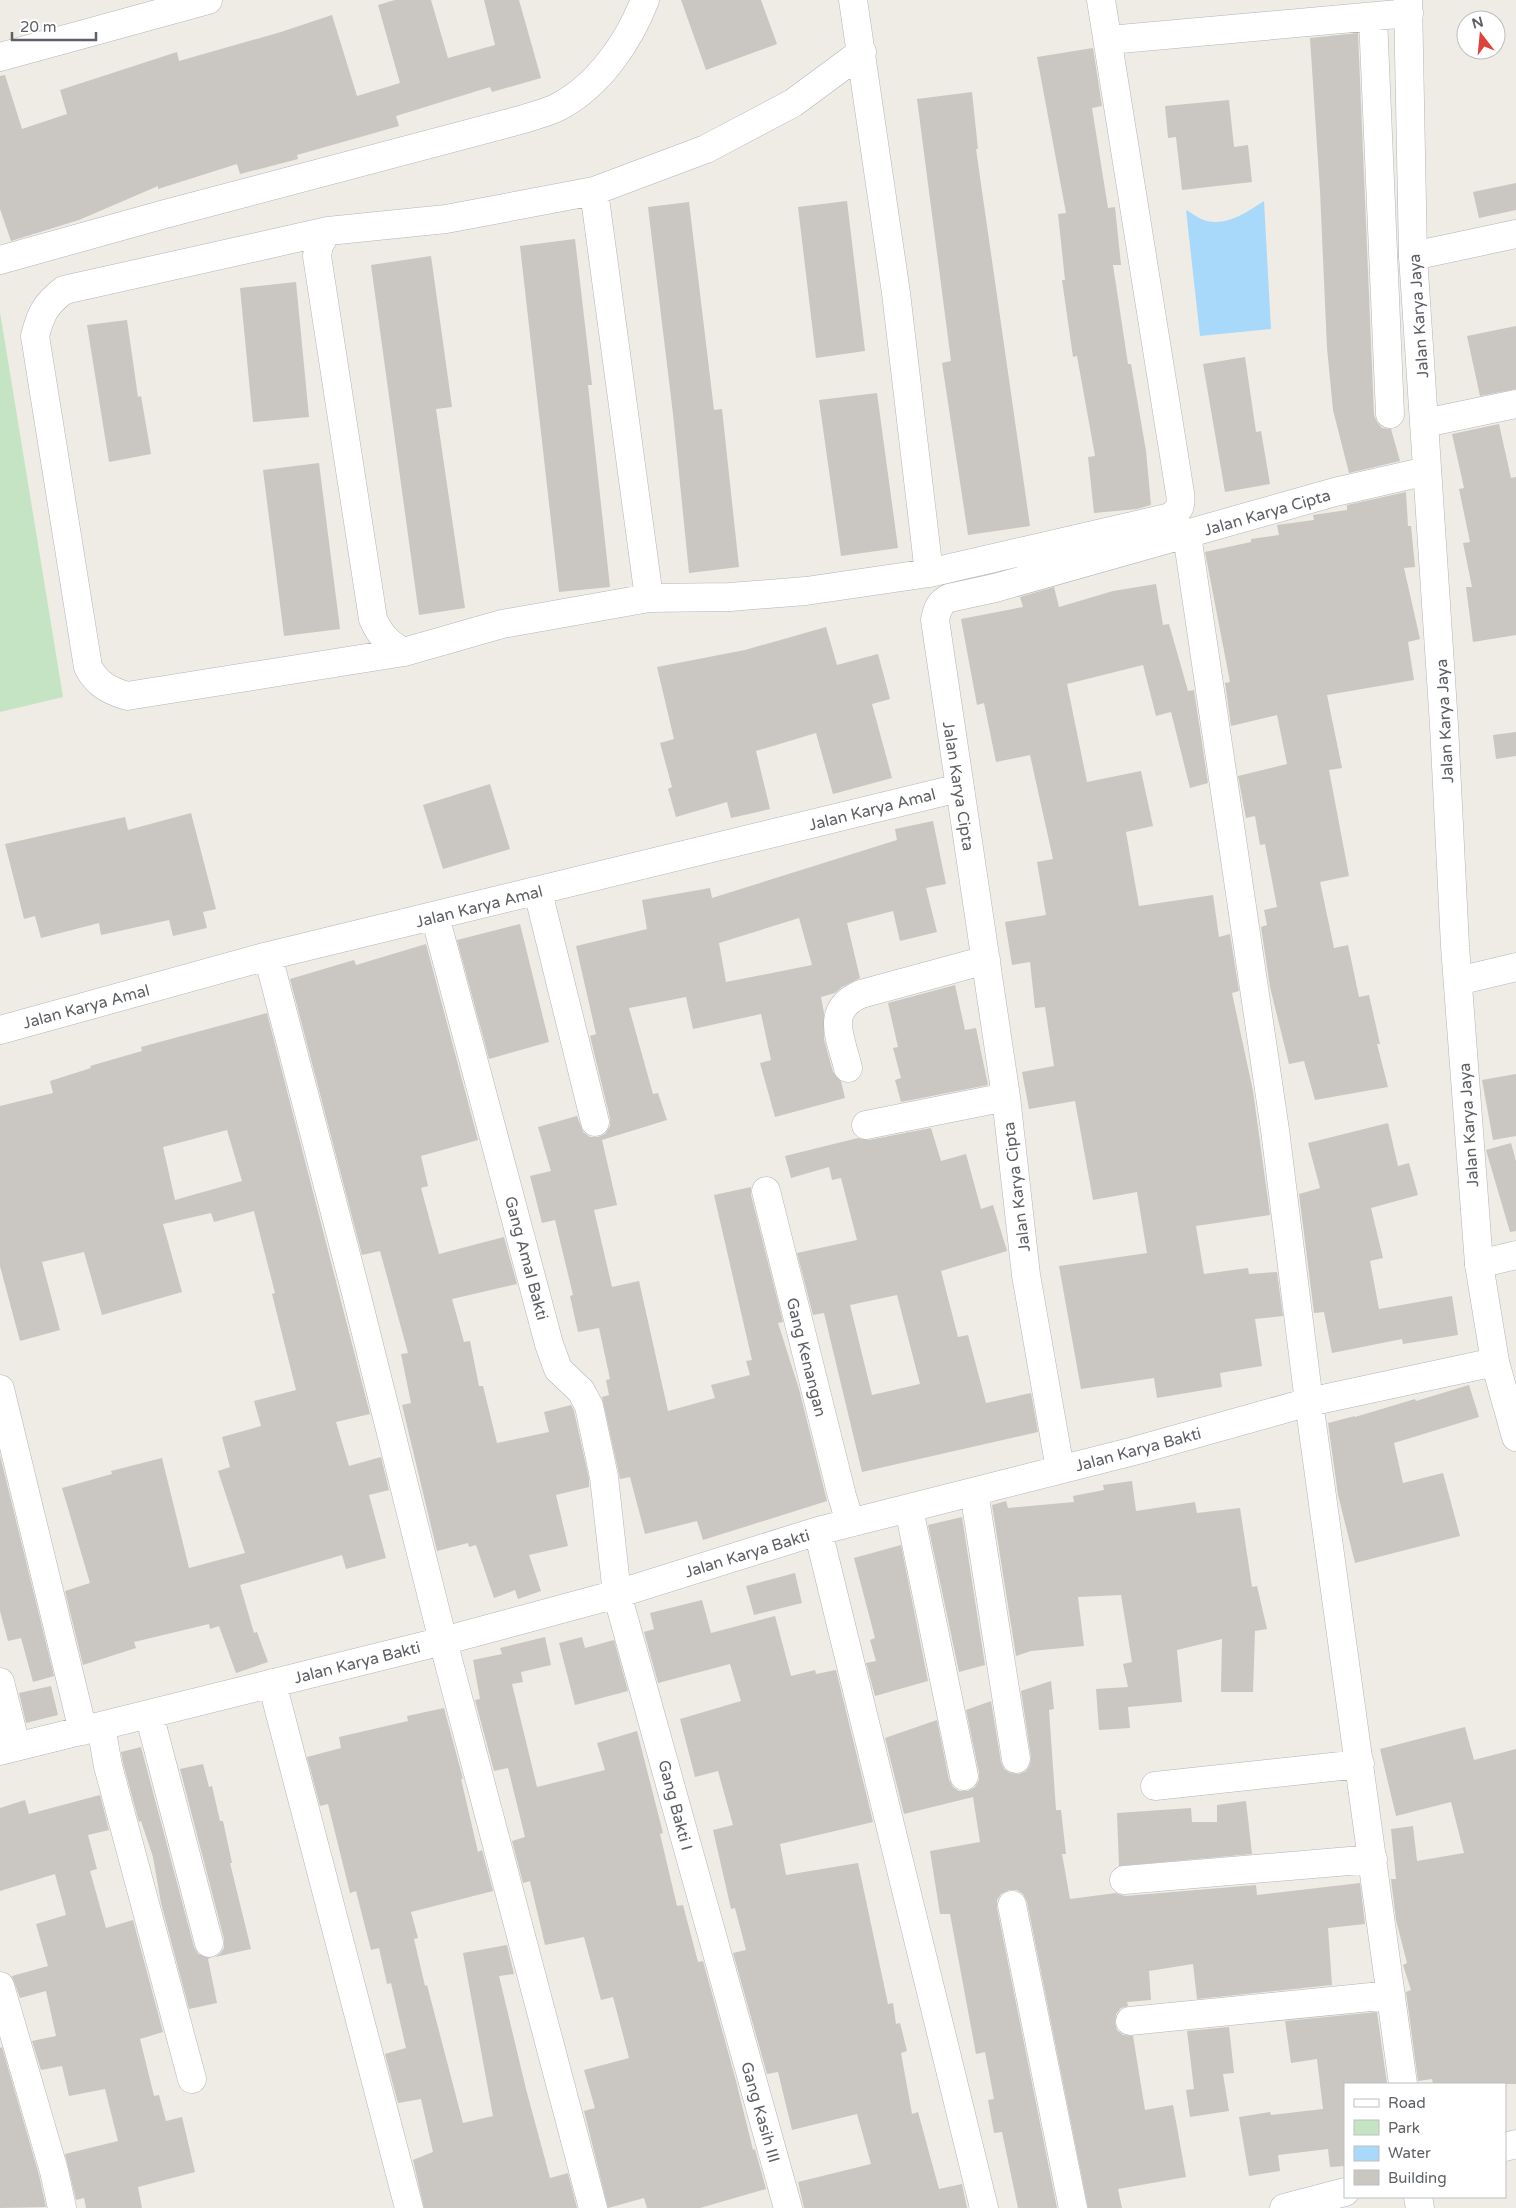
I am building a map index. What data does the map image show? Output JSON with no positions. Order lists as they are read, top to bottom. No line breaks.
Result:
{"streets":{"street":["Jalan Karya Jaya","Jalan Karya Cipta","Jalan Karya Amal","Gang Amal Bakti","Gang Kenangan","Jalan Karya Bakti","Gang Bakti I","Gang Kasih III"]},"crossings":[["Jalan Karya Jaya","Jalan Karya Cipta"],["Jalan Karya Jaya","Jalan Karya Bakti"],["Jalan Karya Cipta","Jalan Karya Amal"],["Jalan Karya Cipta","Jalan Karya Bakti"],["Jalan Karya Amal","Gang Amal Bakti"],["Gang Amal Bakti","Jalan Karya Bakti"],["Gang Amal Bakti","Gang Bakti I"],["Gang Kenangan","Jalan Karya Bakti"],["Jalan Karya Bakti","Gang Bakti I"],["Gang Bakti I","Gang Kasih III"]],"legend":["Road","Park","Water","Building"],"scale_bar":"20 m","north":"top"}
